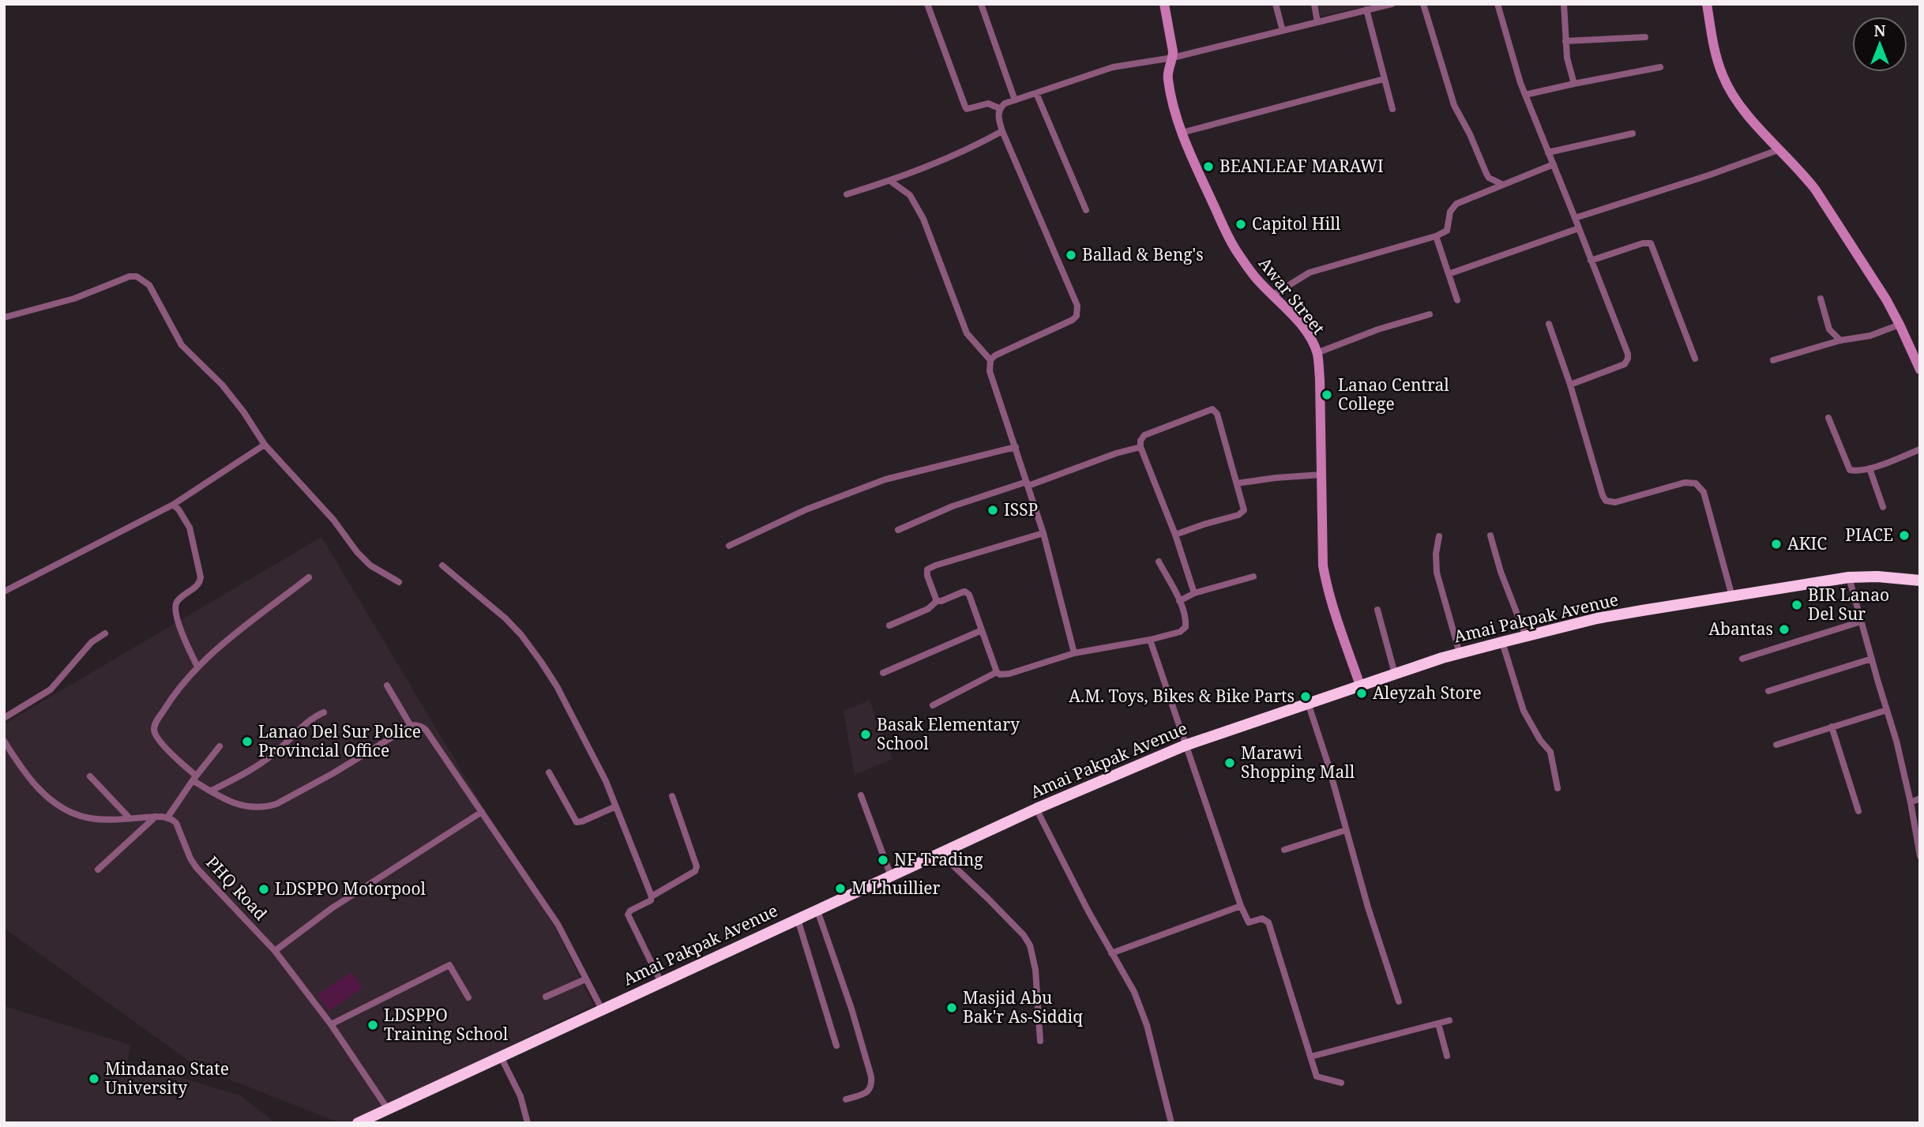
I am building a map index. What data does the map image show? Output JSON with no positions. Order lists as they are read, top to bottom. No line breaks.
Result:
{"streets":{"highway":["Amai Pakpak Avenue"],"street":["Awar Street","PHQ Road"]},"crossings":[["Awar Street","Amai Pakpak Avenue"],["Amai Pakpak Avenue","PHQ Road"]],"places":["BEANLEAF MARAWI","Capitol Hill","Ballad & Beng's","Lanao Central College","ISSP","PIACE","AKIC","BIR Lanao Del Sur","Abantas","Aleyzah Store","A.M. Toys, Bikes & Bike Parts","Basak Elementary School","Lanao Del Sur Police Provincial Office","Marawi Shopping Mall","NF Trading","M Lhuillier","LDSPPO Motorpool","Masjid Abu Bak'r As-Siddiq","LDSPPO Training School","Mindanao State University"],"north":"top"}
